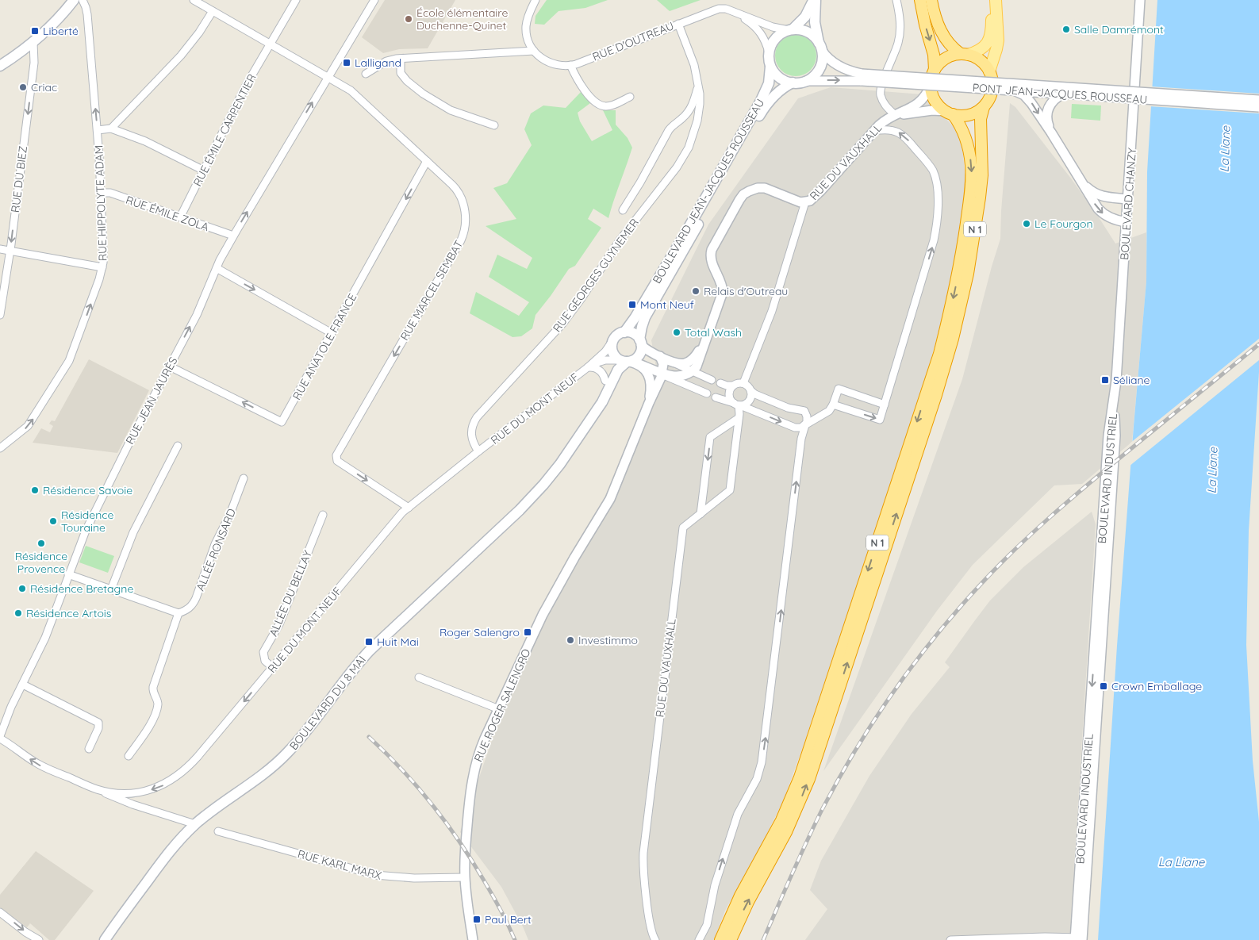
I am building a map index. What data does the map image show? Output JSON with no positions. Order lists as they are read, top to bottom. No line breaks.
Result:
{"streets":{"highway":["N 1"],"main road":["BOULEVARD JEAN-JACQUES ROUSSEAU","BOULEVARD DU 8 MAI"],"street":["RUE D'OUTREAU","PONT JEAN-JACQUES ROUSSEAU","RUE ÉMILE CARPENTIER","RUE DU VAUXHALL","RUE DU BIEZ","RUE HIPPOLYTE ADAM","BOULEVARD CHANZY","RUE ÉMILE ZOLA","RUE GEORGES GUYNEMER","RUE MARCEL SEMBAT","RUE ANATOLE FRANCE","RUE JEAN JAURÈS","RUE DU MONT NEUF","BOULEVARD INDUSTRIEL","ALLÉE RONSARD","ALLÉE DU BELLAY","RUE ROGER SALENGRO","RUE KARL MARX"]},"crossings":[["RUE D'OUTREAU","BOULEVARD JEAN-JACQUES ROUSSEAU"],["RUE D'OUTREAU","RUE GEORGES GUYNEMER"],["RUE ÉMILE CARPENTIER","RUE ÉMILE ZOLA"],["RUE ÉMILE CARPENTIER","RUE MARCEL SEMBAT"],["RUE DU VAUXHALL","BOULEVARD JEAN-JACQUES ROUSSEAU"],["RUE DU VAUXHALL","N 1"],["RUE DU VAUXHALL","RUE DU MONT NEUF"],["RUE DU VAUXHALL","BOULEVARD DU 8 MAI"],["RUE DU VAUXHALL","RUE ROGER SALENGRO"],["BOULEVARD JEAN-JACQUES ROUSSEAU","RUE DU MONT NEUF"],["BOULEVARD JEAN-JACQUES ROUSSEAU","BOULEVARD DU 8 MAI"],["BOULEVARD JEAN-JACQUES ROUSSEAU","RUE ROGER SALENGRO"],["RUE HIPPOLYTE ADAM","RUE ÉMILE ZOLA"],["BOULEVARD CHANZY","BOULEVARD INDUSTRIEL"],["RUE ÉMILE ZOLA","RUE JEAN JAURÈS"],["RUE GEORGES GUYNEMER","RUE DU MONT NEUF"],["RUE MARCEL SEMBAT","RUE ANATOLE FRANCE"],["RUE MARCEL SEMBAT","RUE JEAN JAURÈS"],["RUE MARCEL SEMBAT","RUE DU MONT NEUF"],["RUE ANATOLE FRANCE","RUE JEAN JAURÈS"],["RUE JEAN JAURÈS","RUE DU MONT NEUF"],["RUE DU MONT NEUF","ALLÉE DU BELLAY"],["RUE DU MONT NEUF","BOULEVARD DU 8 MAI"],["RUE DU MONT NEUF","RUE ROGER SALENGRO"],["BOULEVARD DU 8 MAI","RUE ROGER SALENGRO"],["RUE ROGER SALENGRO","RUE KARL MARX"]],"one_way":["RUE DU BIEZ","RUE HIPPOLYTE ADAM","RUE MARCEL SEMBAT","RUE JEAN JAURÈS"],"water":["La Liane"],"places":{"other":["École élémentaire Duchenne-Quinet","Salle Damrémont","Criac","Le Fourgon","Relais d'Outreau","Total Wash","Résidence Savoie","Résidence Touraine","Résidence Provence","Résidence Bretagne","Résidence Artois","Investimmo"],"transit":["Liberté","Lalligand","Mont Neuf","Séliane","Roger Salengro","Huit Mai","Crown Emballage","Paul Bert"]}}
